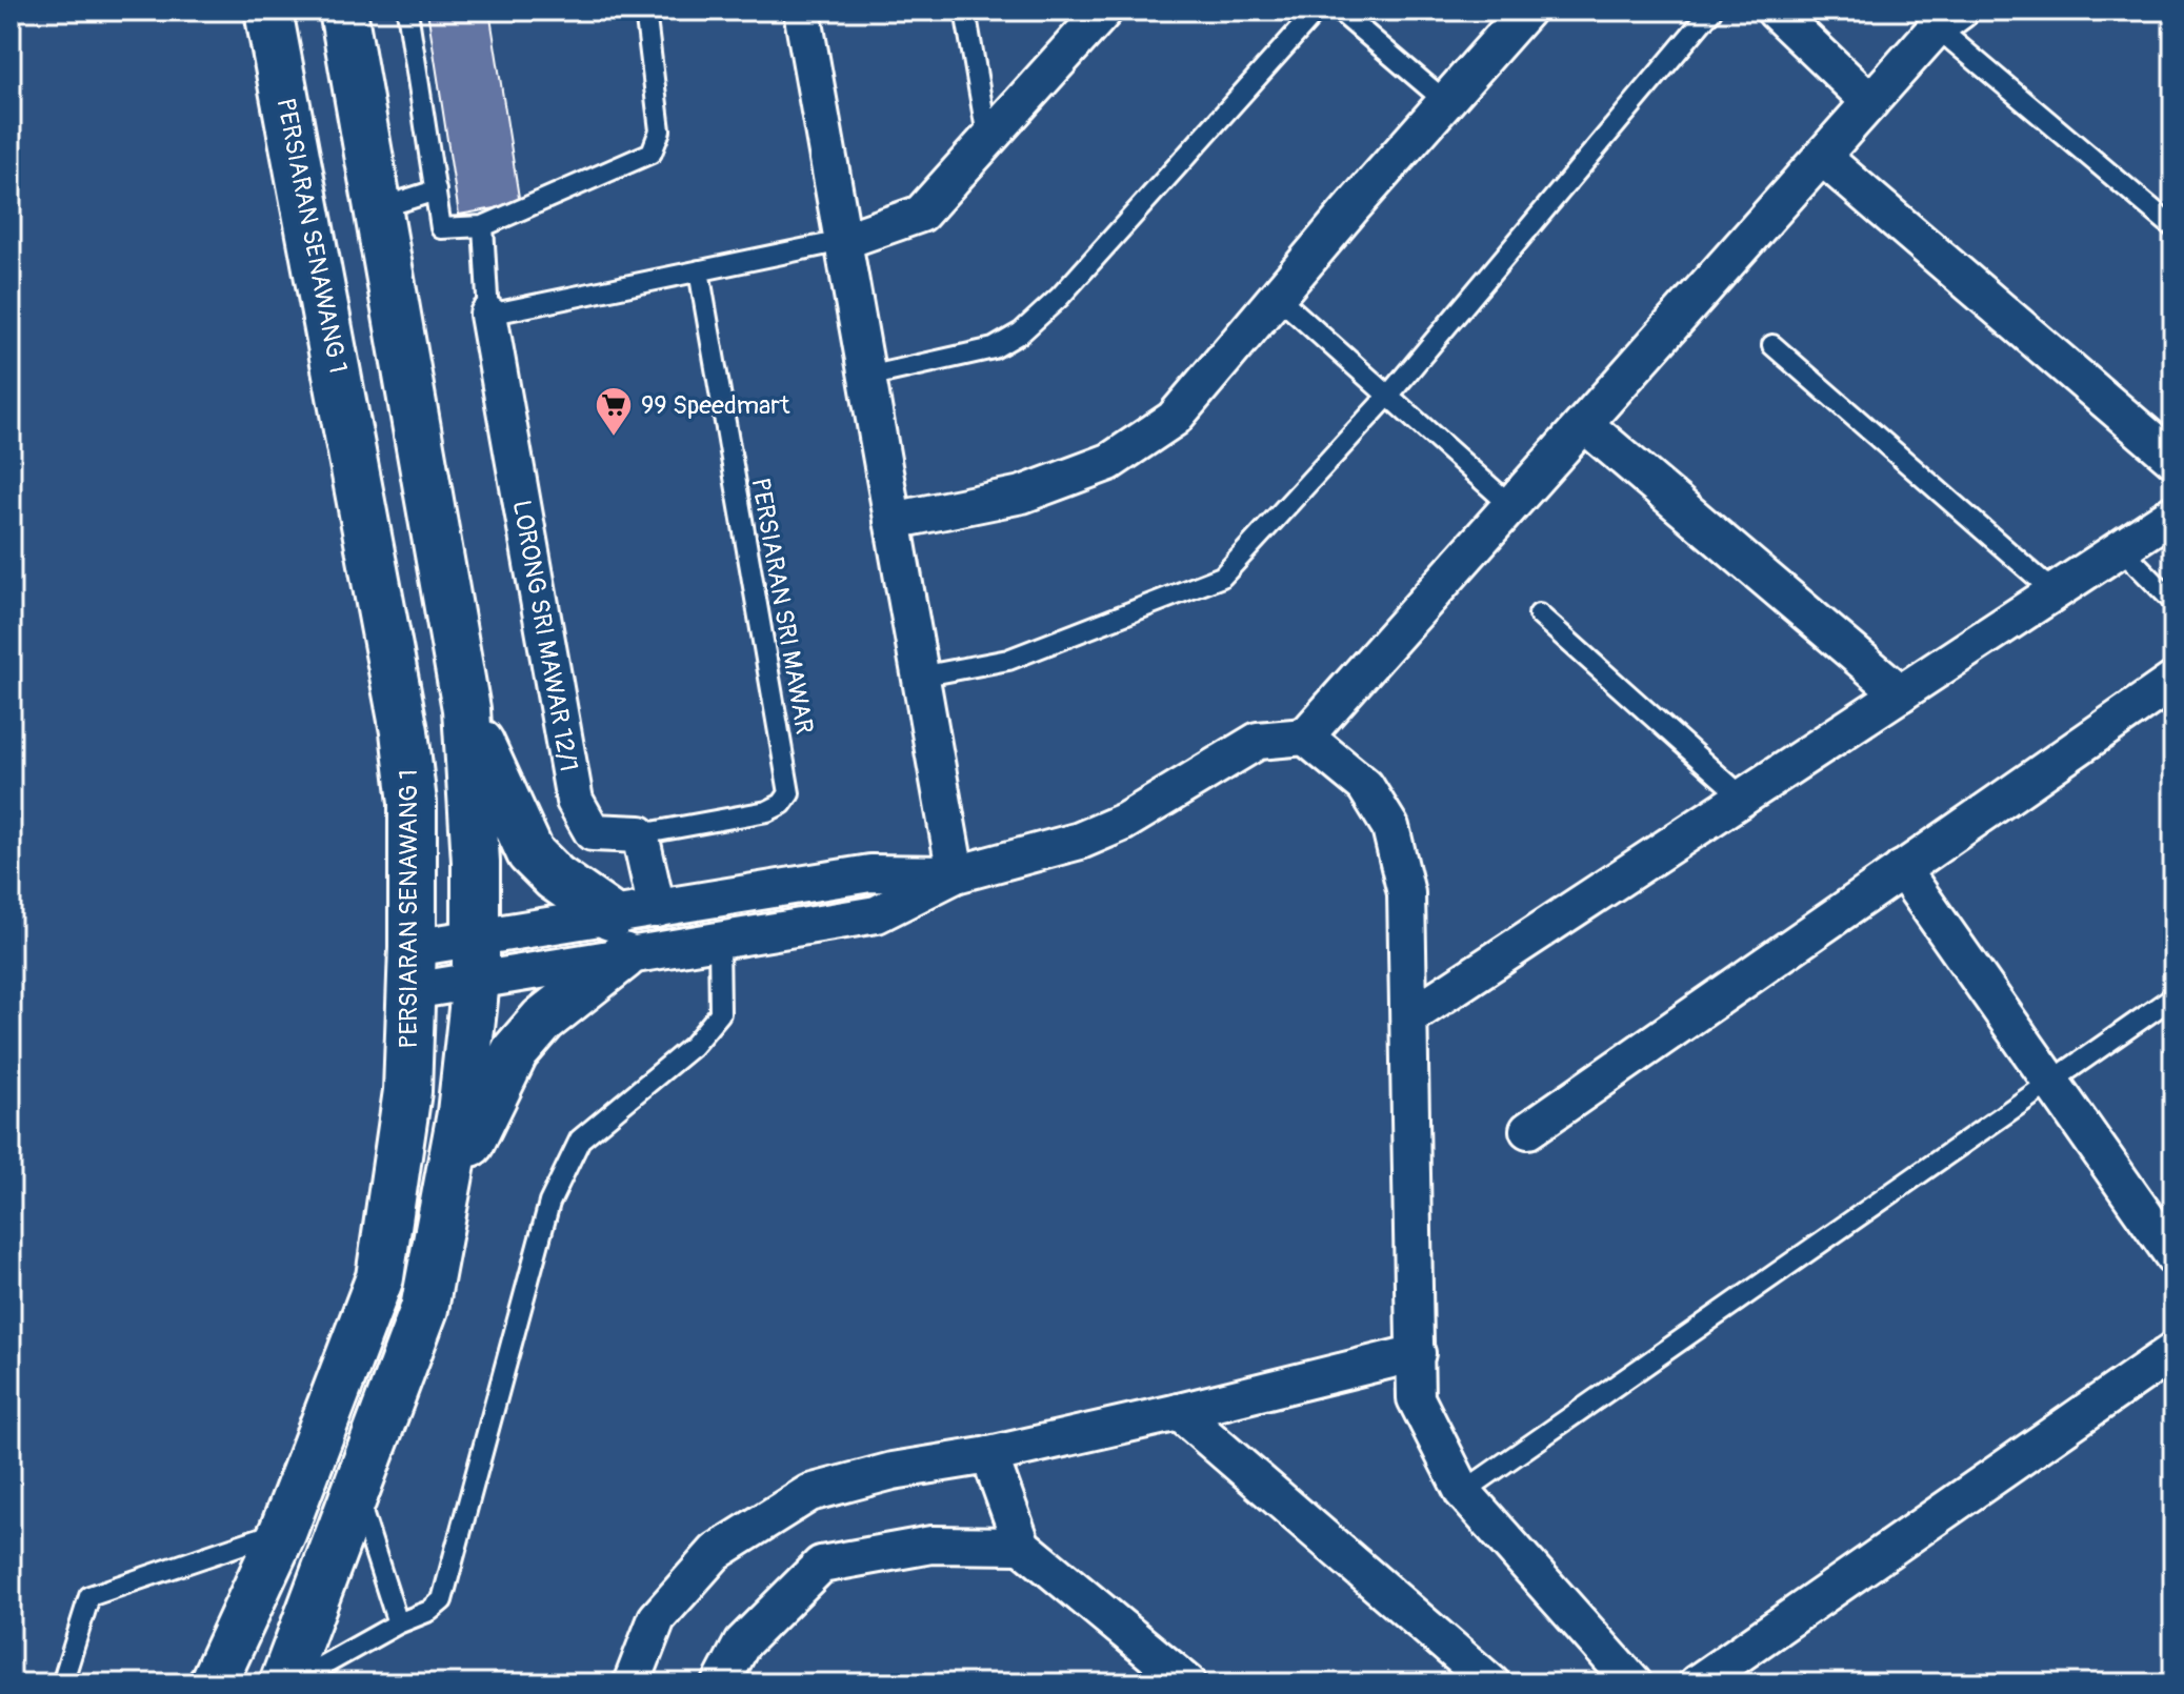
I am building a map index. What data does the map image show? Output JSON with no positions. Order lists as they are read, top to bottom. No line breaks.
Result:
{"streets":{"main road":["PERSIARAN SENAWANG 1"],"street":["LORONG SRI MAWAR 12/1"],"lane":["PERSIARAN SRI MAWAR"]},"crossings":[["PERSIARAN SRI MAWAR","LORONG SRI MAWAR 12/1"]],"places":{"supermarket":["99 Speedmart"]}}
